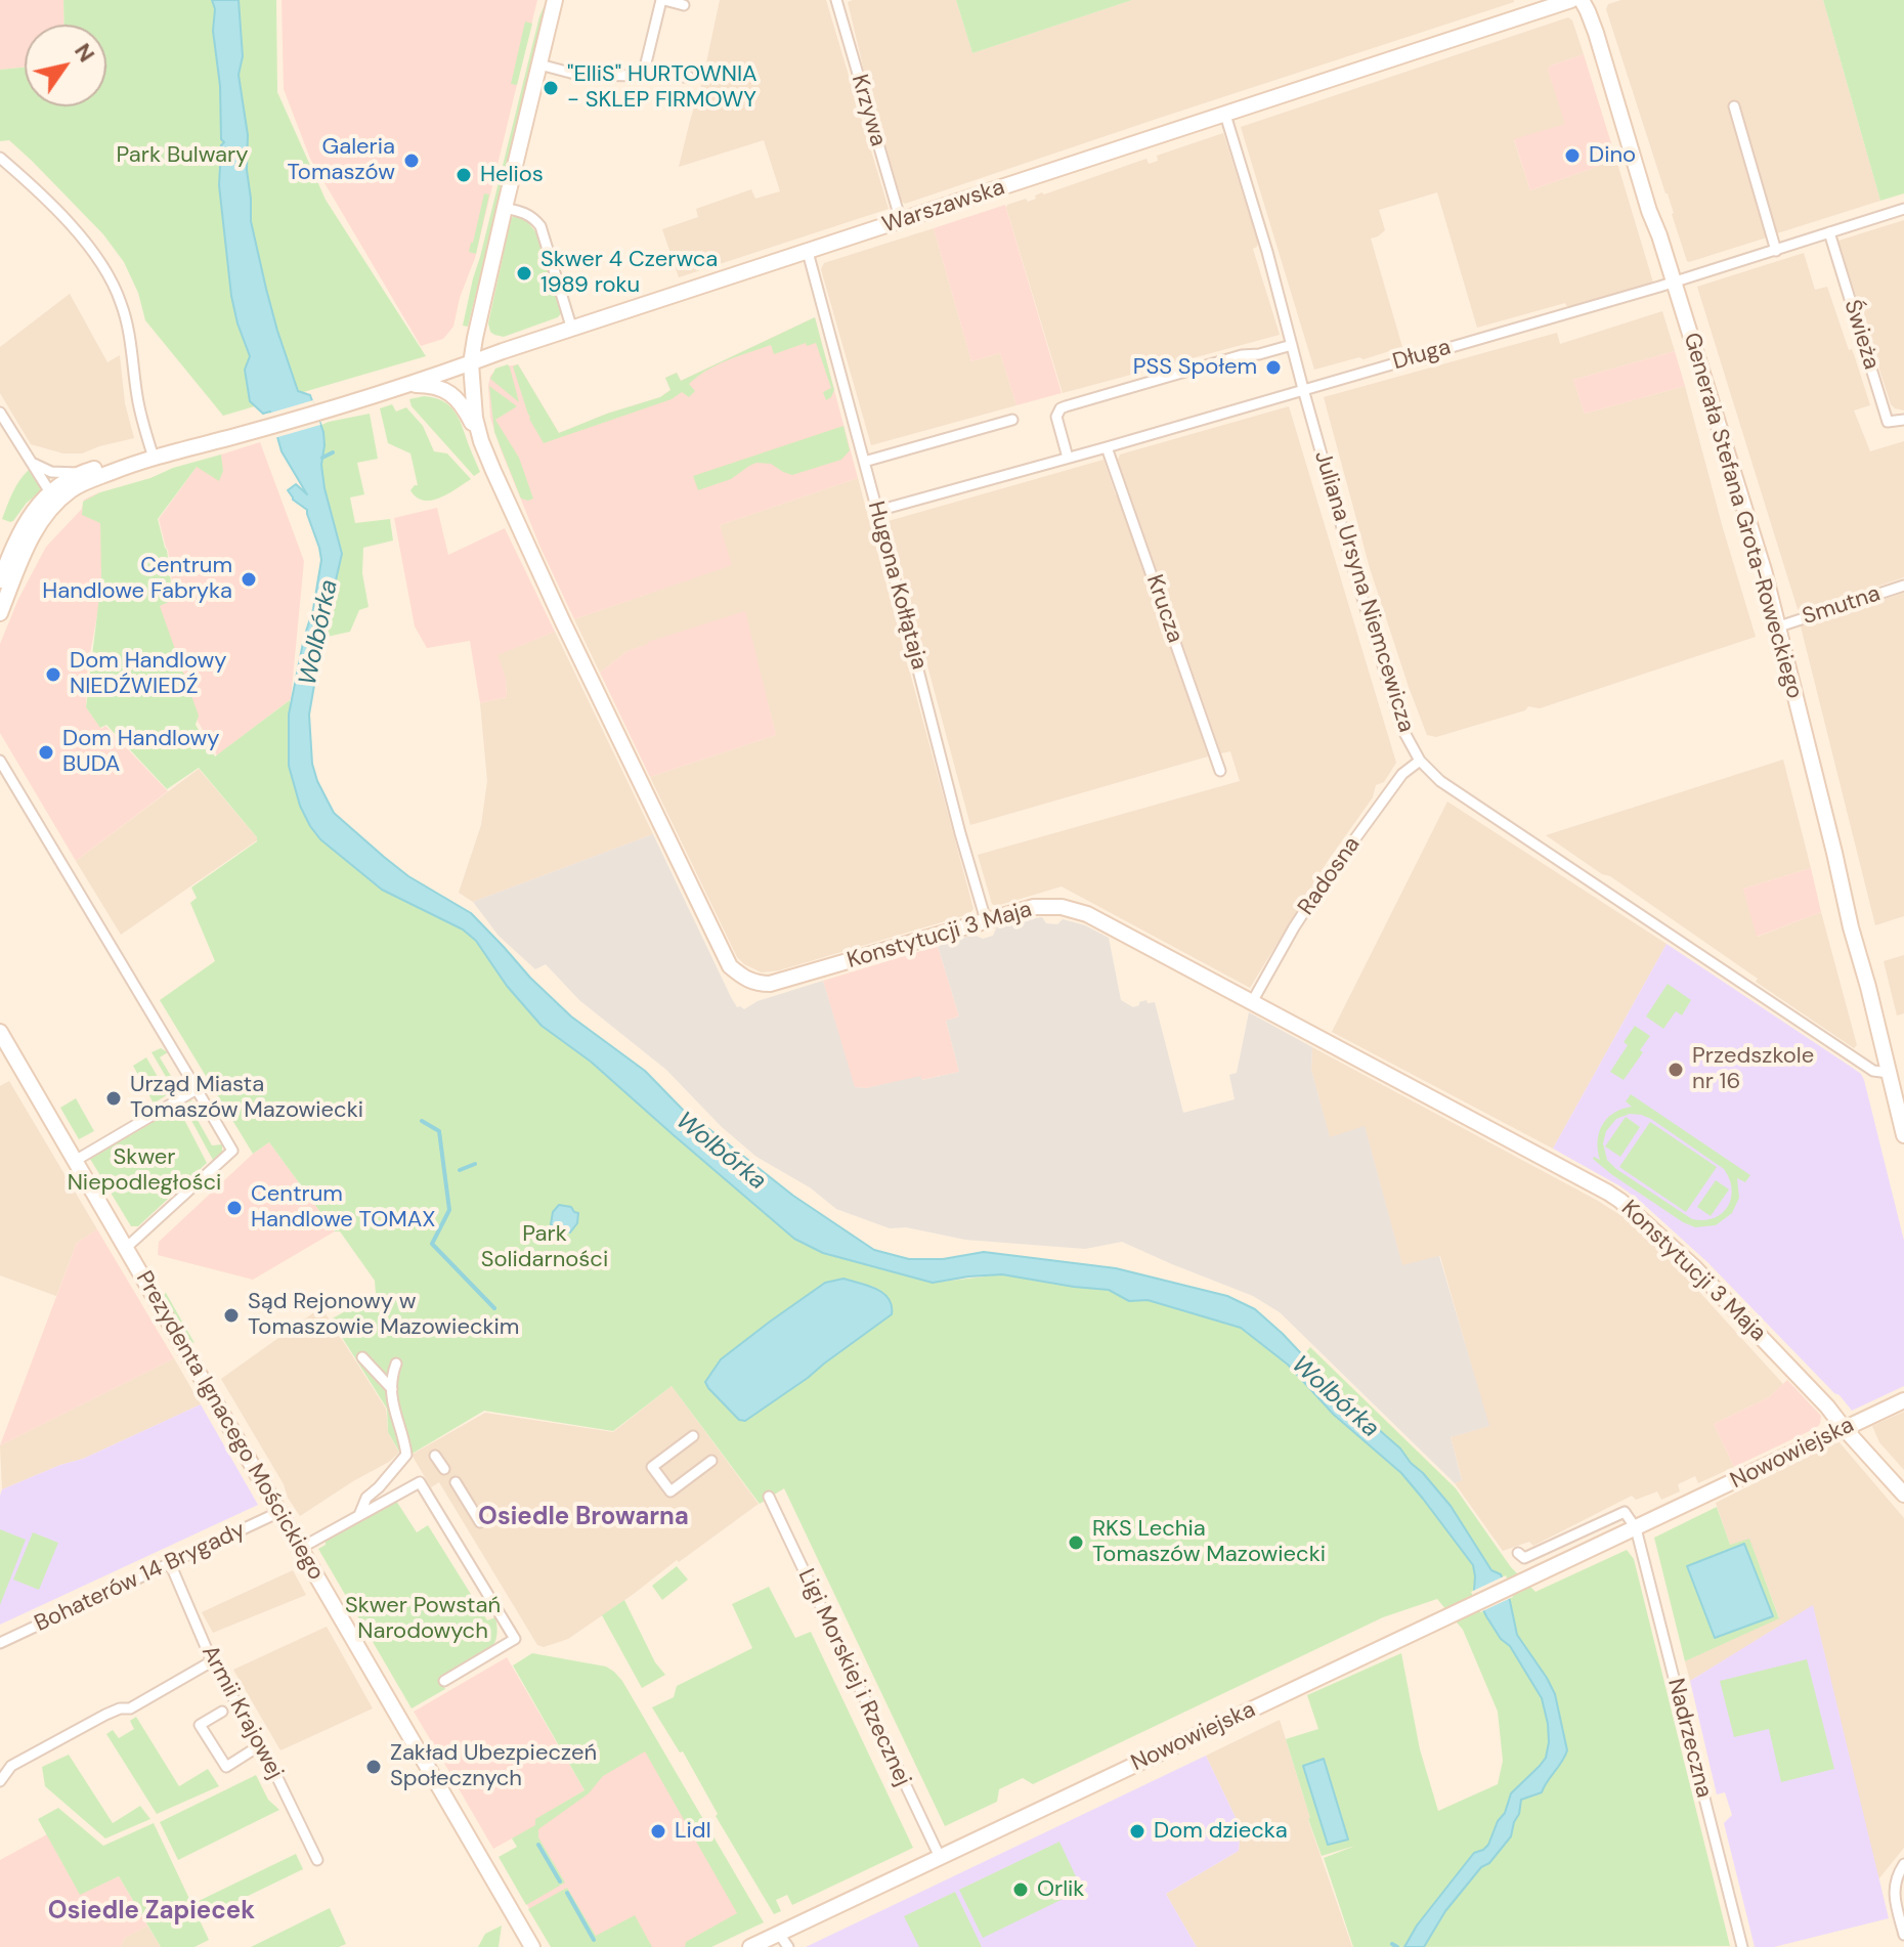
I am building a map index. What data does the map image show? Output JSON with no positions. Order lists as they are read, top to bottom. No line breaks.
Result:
{"streets":{"street":["Krzywa","Warszawska","Świeża","Długa","Generała Stefana Grota-Roweckiego","Hugona Kołłątaja","Juliana Ursyna Niemcewicza","Smutna","Krucza","Radosna","Konstytucji 3 Maja","Prezydenta Ignacego Mościckiego","Nowowiejska","Bohaterów 14 Brygady","Ligi Morskiej i Rzecznej","Armii Krajowej","Nadrzeczna"]},"crossings":[["Krzywa","Warszawska"],["Warszawska","Hugona Kołłątaja"],["Warszawska","Juliana Ursyna Niemcewicza"],["Warszawska","Konstytucji 3 Maja"],["Świeża","Długa"],["Długa","Generała Stefana Grota-Roweckiego"],["Długa","Hugona Kołłątaja"],["Długa","Juliana Ursyna Niemcewicza"],["Długa","Krucza"],["Generała Stefana Grota-Roweckiego","Juliana Ursyna Niemcewicza"],["Generała Stefana Grota-Roweckiego","Smutna"],["Hugona Kołłątaja","Konstytucji 3 Maja"],["Juliana Ursyna Niemcewicza","Radosna"],["Radosna","Konstytucji 3 Maja"],["Konstytucji 3 Maja","Nowowiejska"],["Prezydenta Ignacego Mościckiego","Bohaterów 14 Brygady"],["Nowowiejska","Ligi Morskiej i Rzecznej"],["Nowowiejska","Nadrzeczna"],["Bohaterów 14 Brygady","Armii Krajowej"]],"districts":["Osiedle Browarna","Osiedle Zapiecek"],"water":["Wolbórka"],"parks":["Park Bulwary","Skwer Niepodległości","Park Solidarności","Skwer Powstań Narodowych"],"places":["\"ElliS\" HURTOWNIA - SKLEP FIRMOWY","Dino","Galeria Tomaszów","Helios","Skwer 4 Czerwca 1989 roku","PSS Społem","Centrum Handlowe Fabryka","Dom Handlowy NIEDŹWIEDŹ","Dom Handlowy BUDA","Przedszkole nr 16","Urząd Miasta Tomaszów Mazowiecki","Centrum Handlowe TOMAX","Sąd Rejonowy w Tomaszowie Mazowieckim","RKS Lechia Tomaszów Mazowiecki","Zakład Ubezpieczeń Społecznych","Lidl","Dom dziecka","Orlik"],"north":"top right"}
